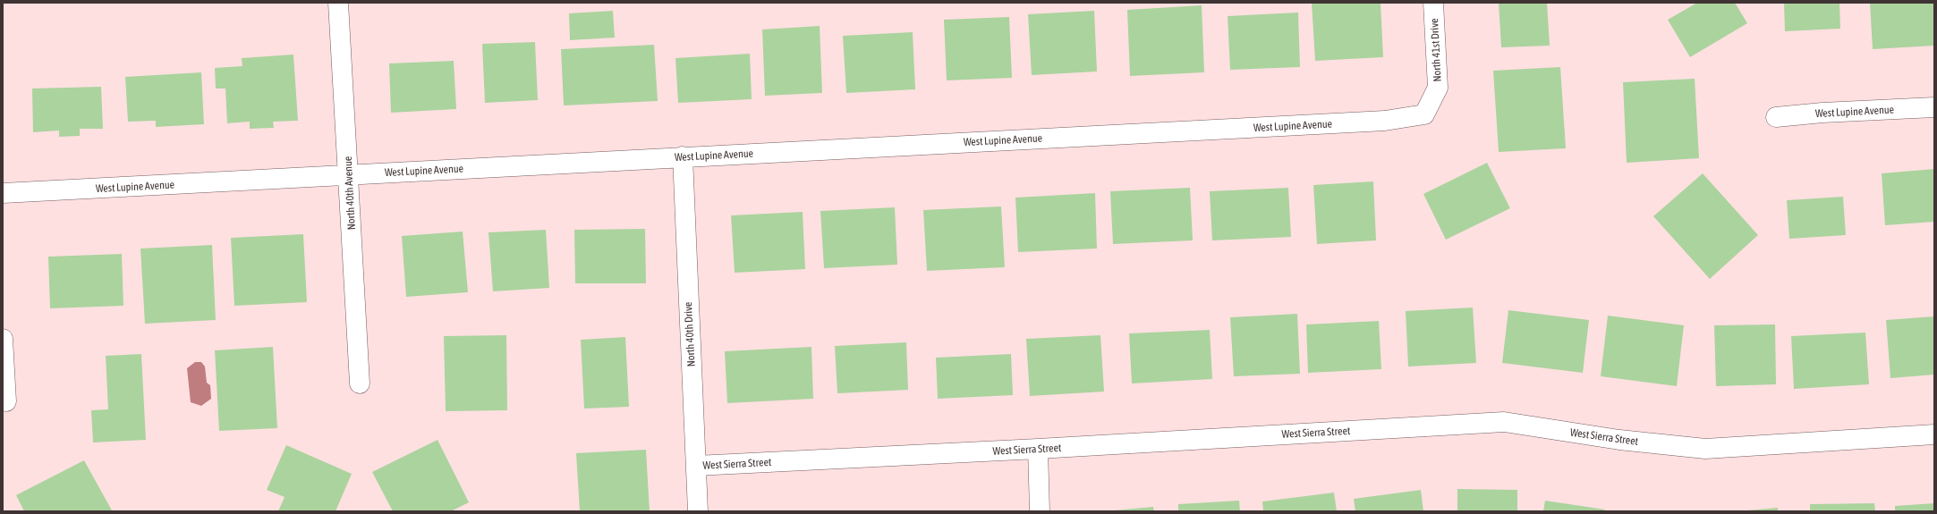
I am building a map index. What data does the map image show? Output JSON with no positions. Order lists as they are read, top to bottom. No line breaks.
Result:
{"streets":{"street":["North 41st Drive","West Lupine Avenue","North 40th Avenue","North 40th Drive","West Sierra Street"]},"crossings":[["North 41st Drive","West Lupine Avenue"],["West Lupine Avenue","North 40th Avenue"],["West Lupine Avenue","North 40th Drive"],["North 40th Drive","West Sierra Street"]]}
